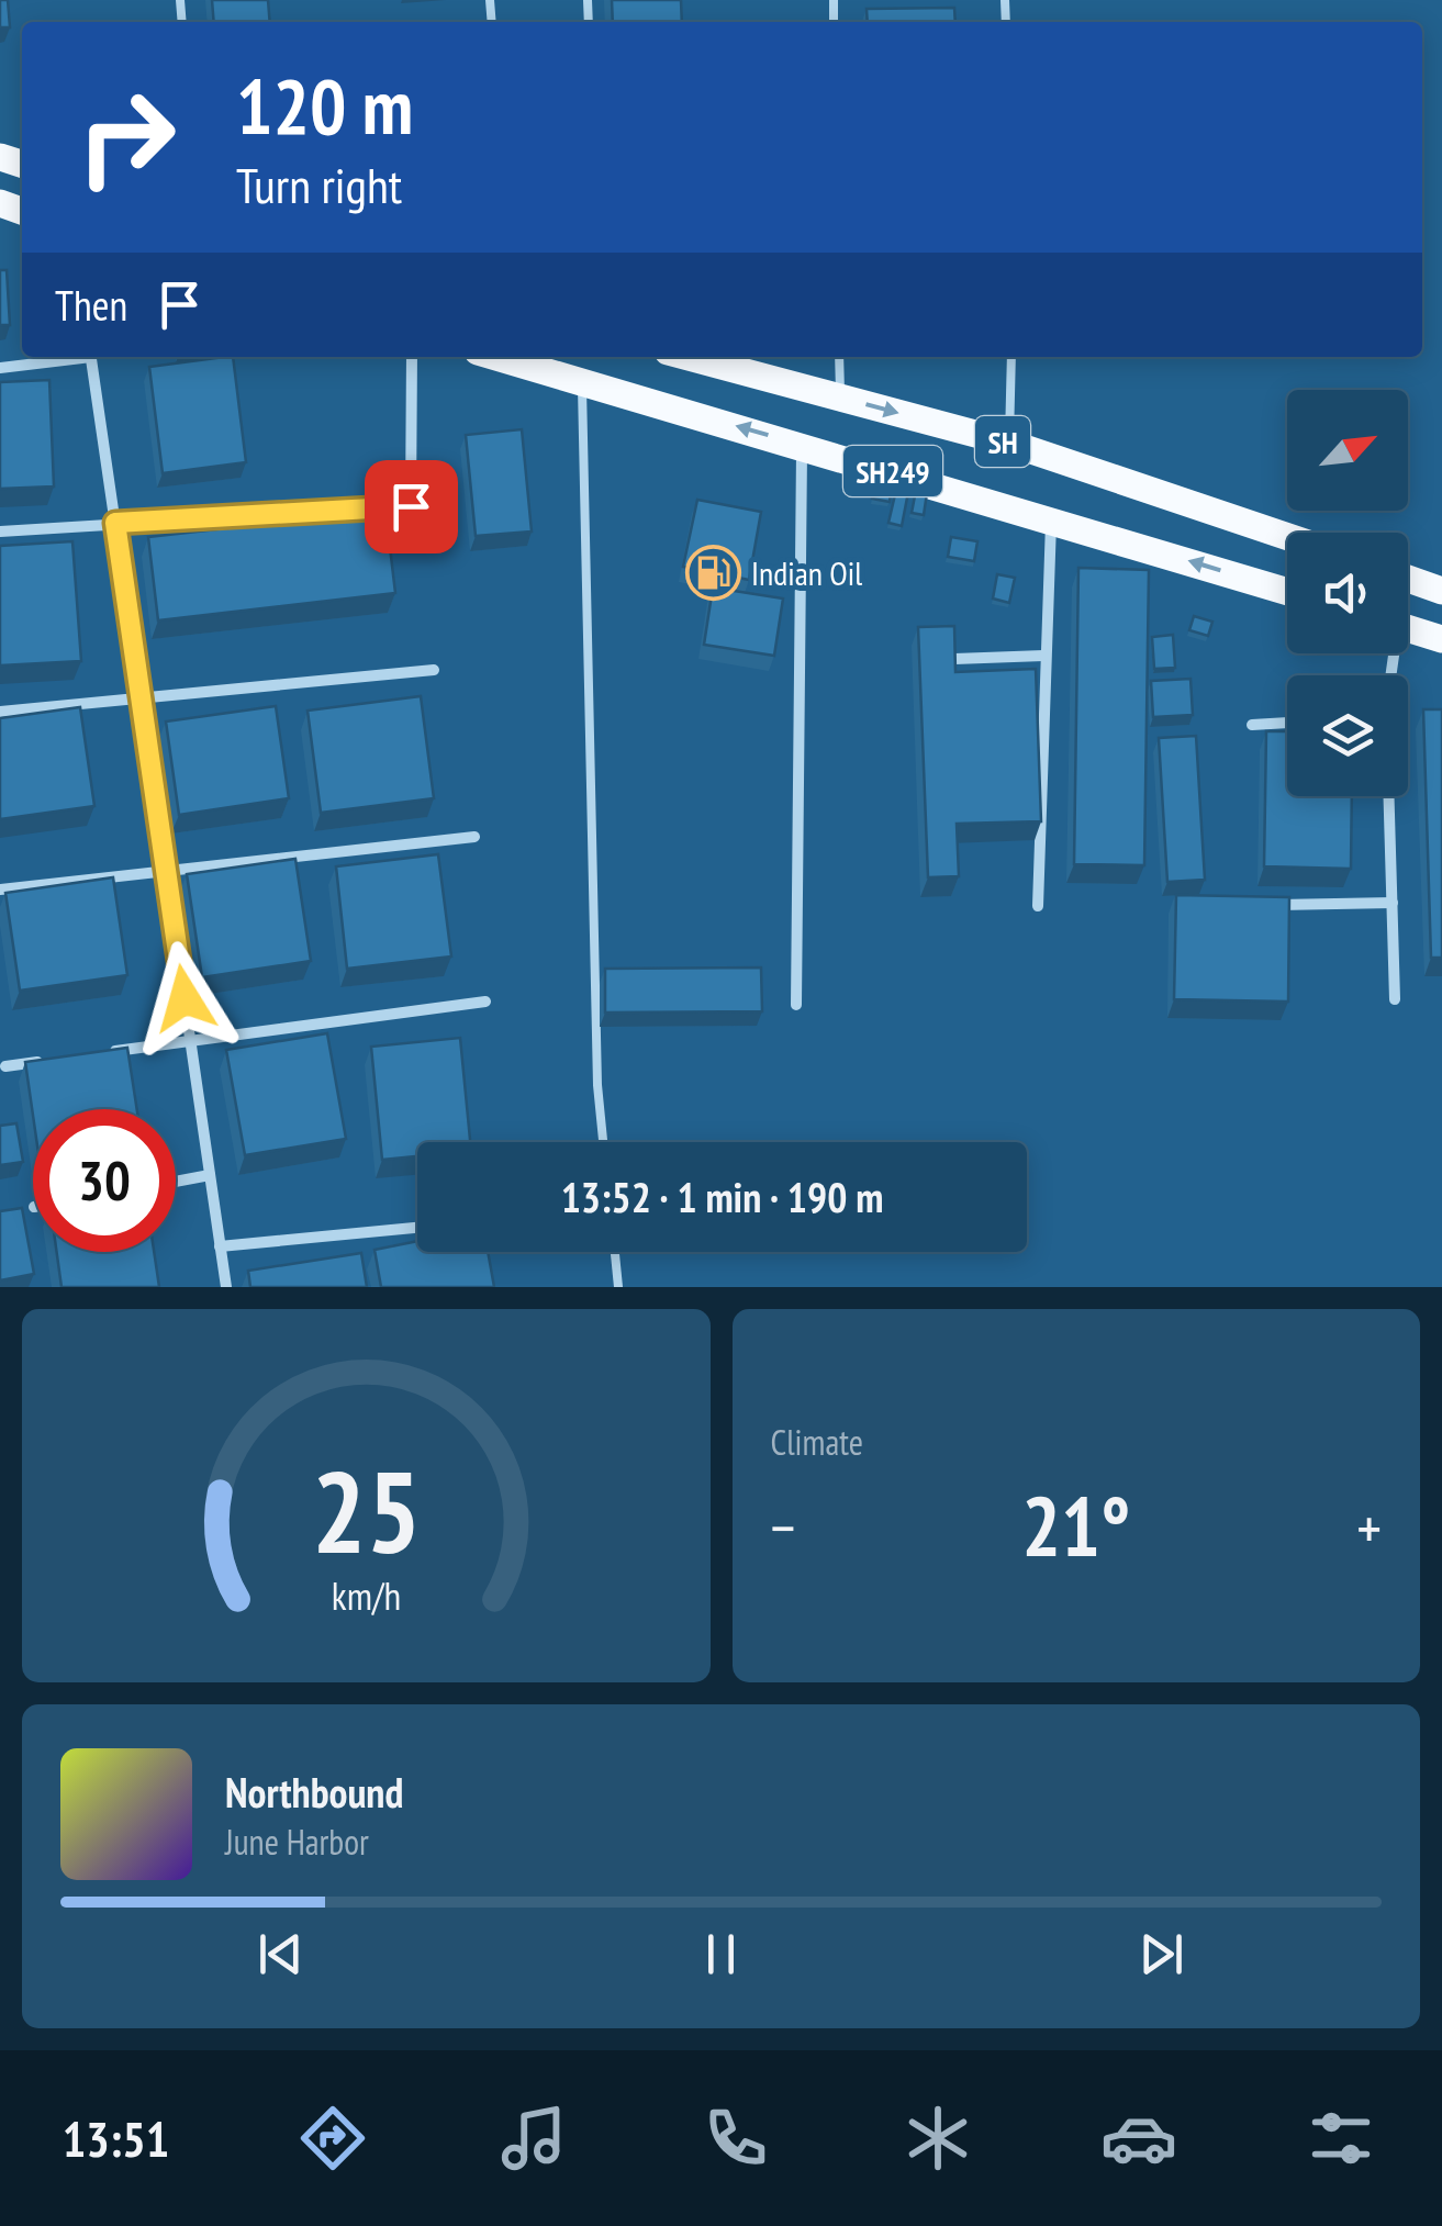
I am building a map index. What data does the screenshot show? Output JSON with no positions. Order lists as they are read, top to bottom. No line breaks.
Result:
{"streets":{"main road":["SH","SH249"]},"places":{"fuel station":["Indian Oil"]},"north":"top right","page":{"turn":["120 m","Turn right"],"then":"Then","limit":"30","trip":"13:52 · 1 min · 190 m","tile":"Climate","heat":["−","21°","+"],"song":["Northbound","June Harbor"],"tabs":"13:51","gauge":["25","km/h"]}}
